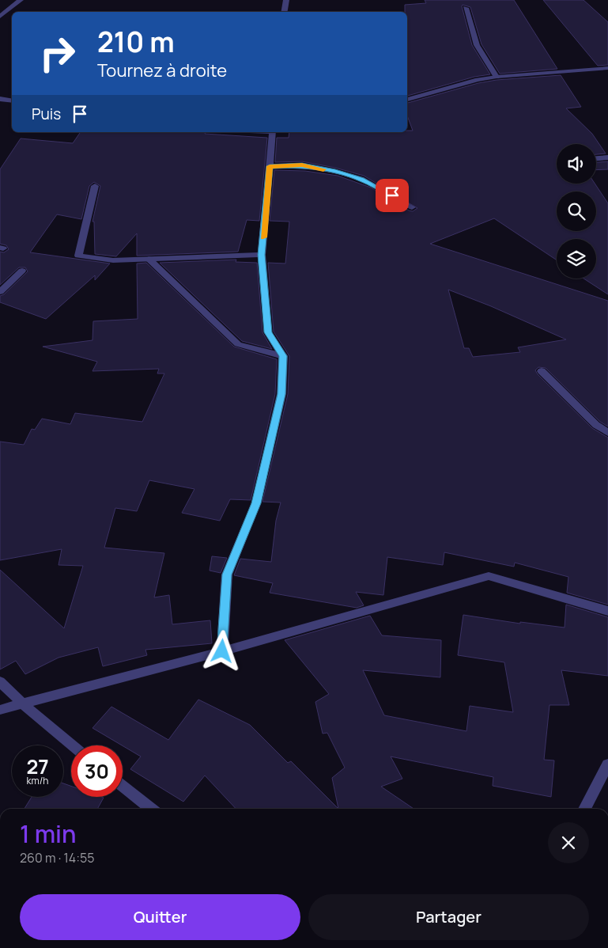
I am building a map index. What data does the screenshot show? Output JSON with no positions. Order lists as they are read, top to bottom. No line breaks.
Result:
{"page":{"turn":["210 m","Tournez à droite"],"then":"Puis","speed":"27 km/h","limit":"30","heading":["1 min","260 m · 14:55"],"buttons":["Quitter","Partager"]}}
